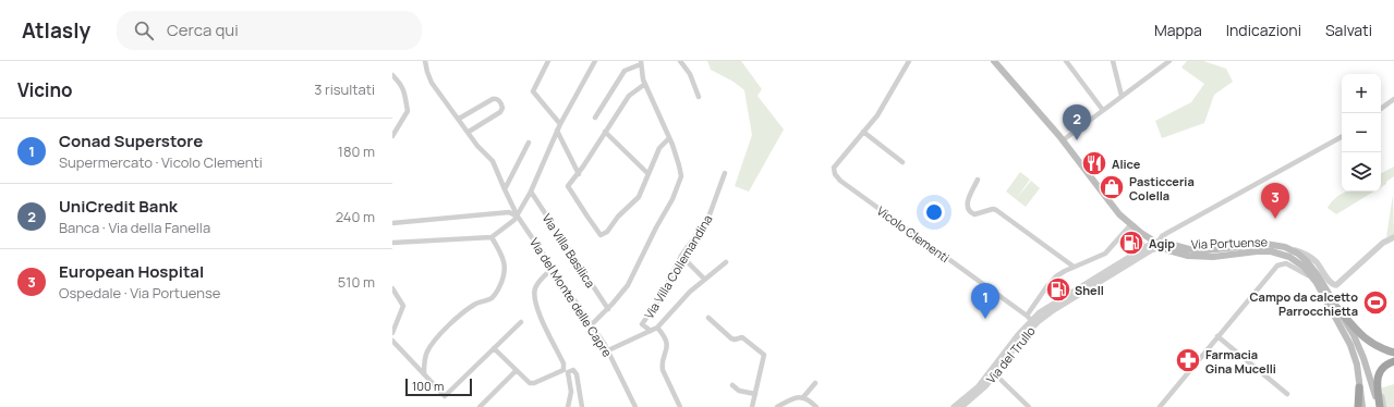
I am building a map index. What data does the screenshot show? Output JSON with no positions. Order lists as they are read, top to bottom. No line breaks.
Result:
{"streets":{"main road":["Via Portuense"],"street":["Vicolo Clementi","Via Villa Basilica","Via Villa Collemandina","Via del Monte delle Capre","Via del Trullo"]},"crossings":[["Vicolo Clementi","Via del Trullo"],["Via Portuense","Via del Trullo"]],"places":{"restaurant":["Alice"],"shop":["Pasticceria Colella"],"fuel station":["Agip","Shell"],"sports":["Campo da calcetto Parrocchietta"],"pharmacy":["Farmacia Gina Mucelli"]},"scale_bar":"100 m","page":{"header":"Atlasly","search":"Cerca qui","nav":["Mappa","Indicazioni","Salvati"],"heading":["Vicino","3 risultati"],"map_buttons":["+","−"],"pins":["2","3","1"],"list":[{"mark":"1","name":"Conad Superstore","note":"Supermercato · Vicolo Clementi","value":"180 m"},{"mark":"2","name":"UniCredit Bank","note":"Banca · Via della Fanella","value":"240 m"},{"mark":"3","name":"European Hospital","note":"Ospedale · Via Portuense","value":"510 m"}],"scale":"100 m"}}
